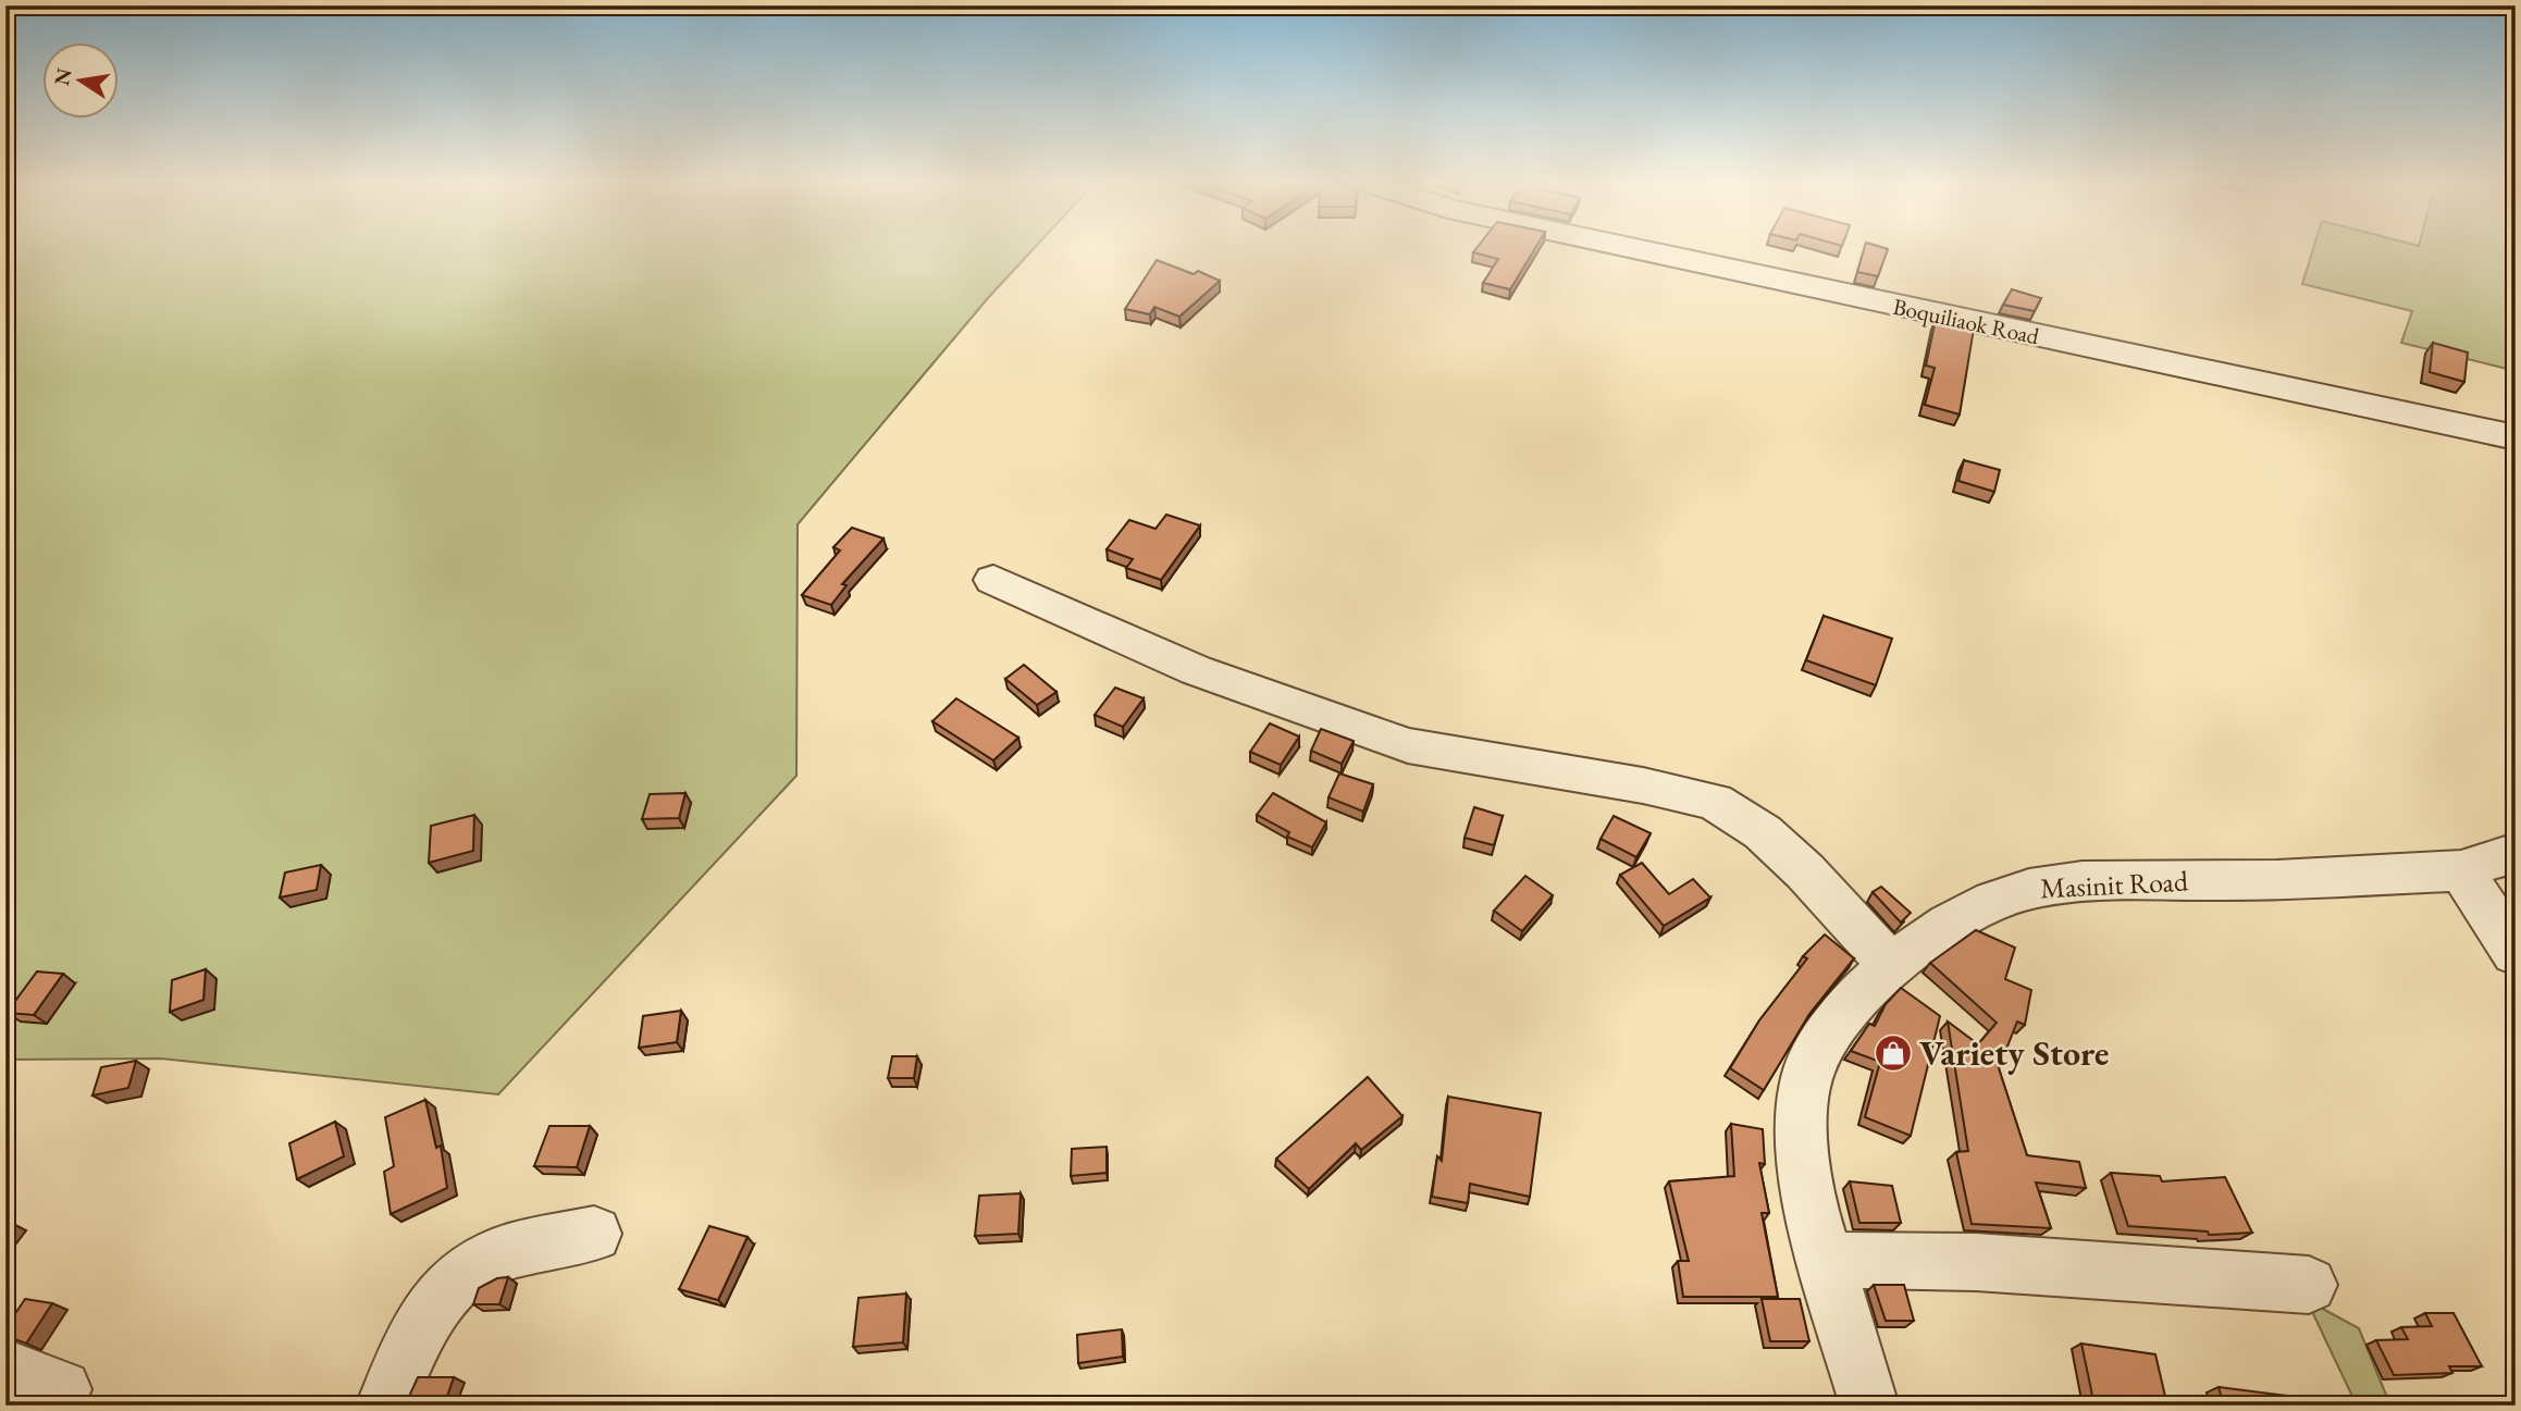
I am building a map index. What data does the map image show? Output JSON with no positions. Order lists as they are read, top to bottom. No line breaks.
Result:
{"streets":{"street":["Boquiliaok Road","Masinit Road"]},"places":{"shop":["Variety Store"]},"north":"left"}
